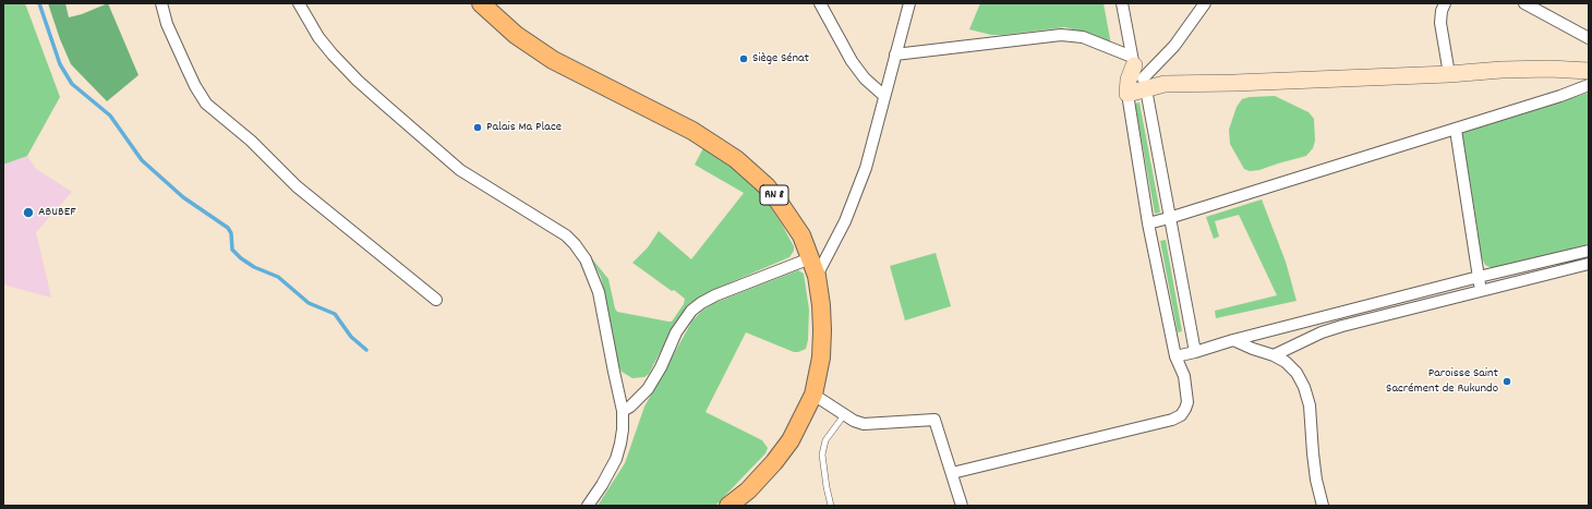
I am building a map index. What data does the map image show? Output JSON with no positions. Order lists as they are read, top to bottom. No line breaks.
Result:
{"streets":{"main road":["RN 8"]},"places":["Siège Sénat","Palais Ma Place","ABUBEF","Paroisse Saint Sacrément de Rukundo"]}
